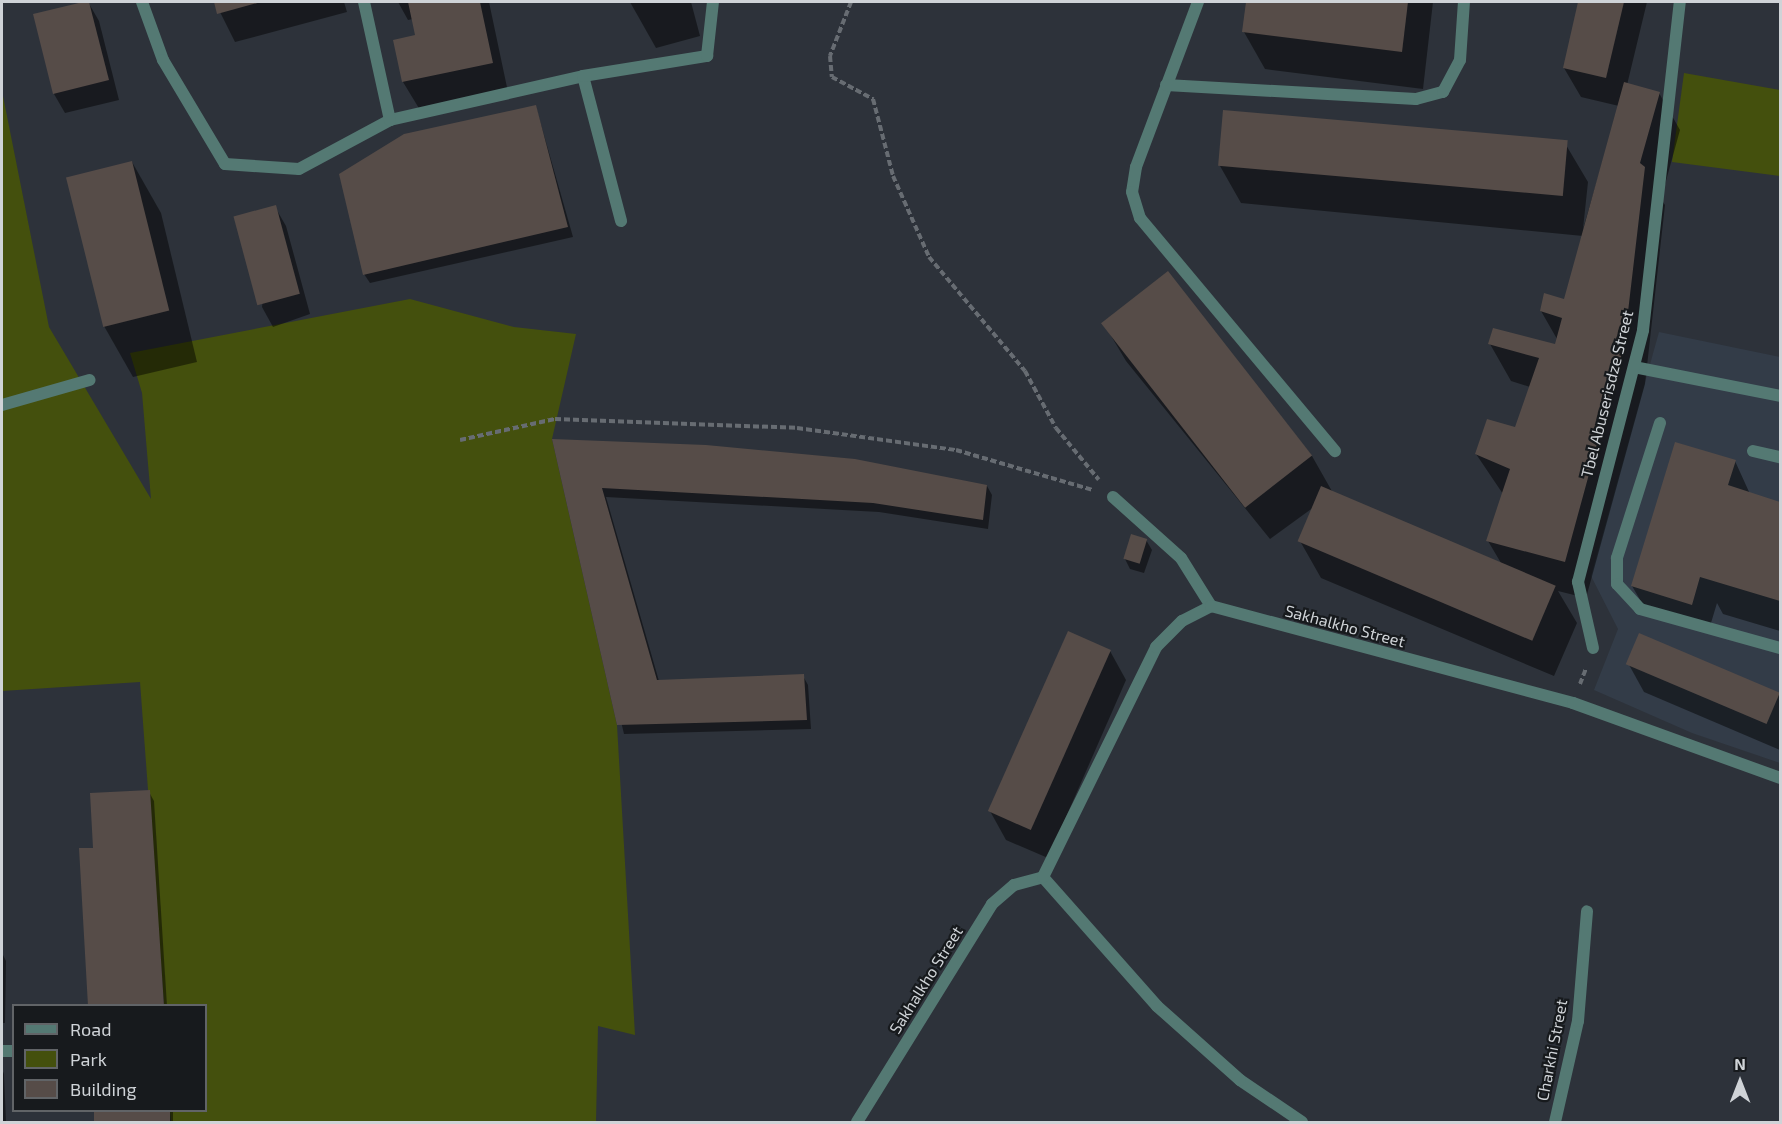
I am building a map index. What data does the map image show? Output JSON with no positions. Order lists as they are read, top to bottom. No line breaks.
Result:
{"streets":{"street":["Tbel Abuserisdze Street","Sakhalkho Street","Charkhi Street"]},"legend":["Road","Park","Building"],"north":"top"}
